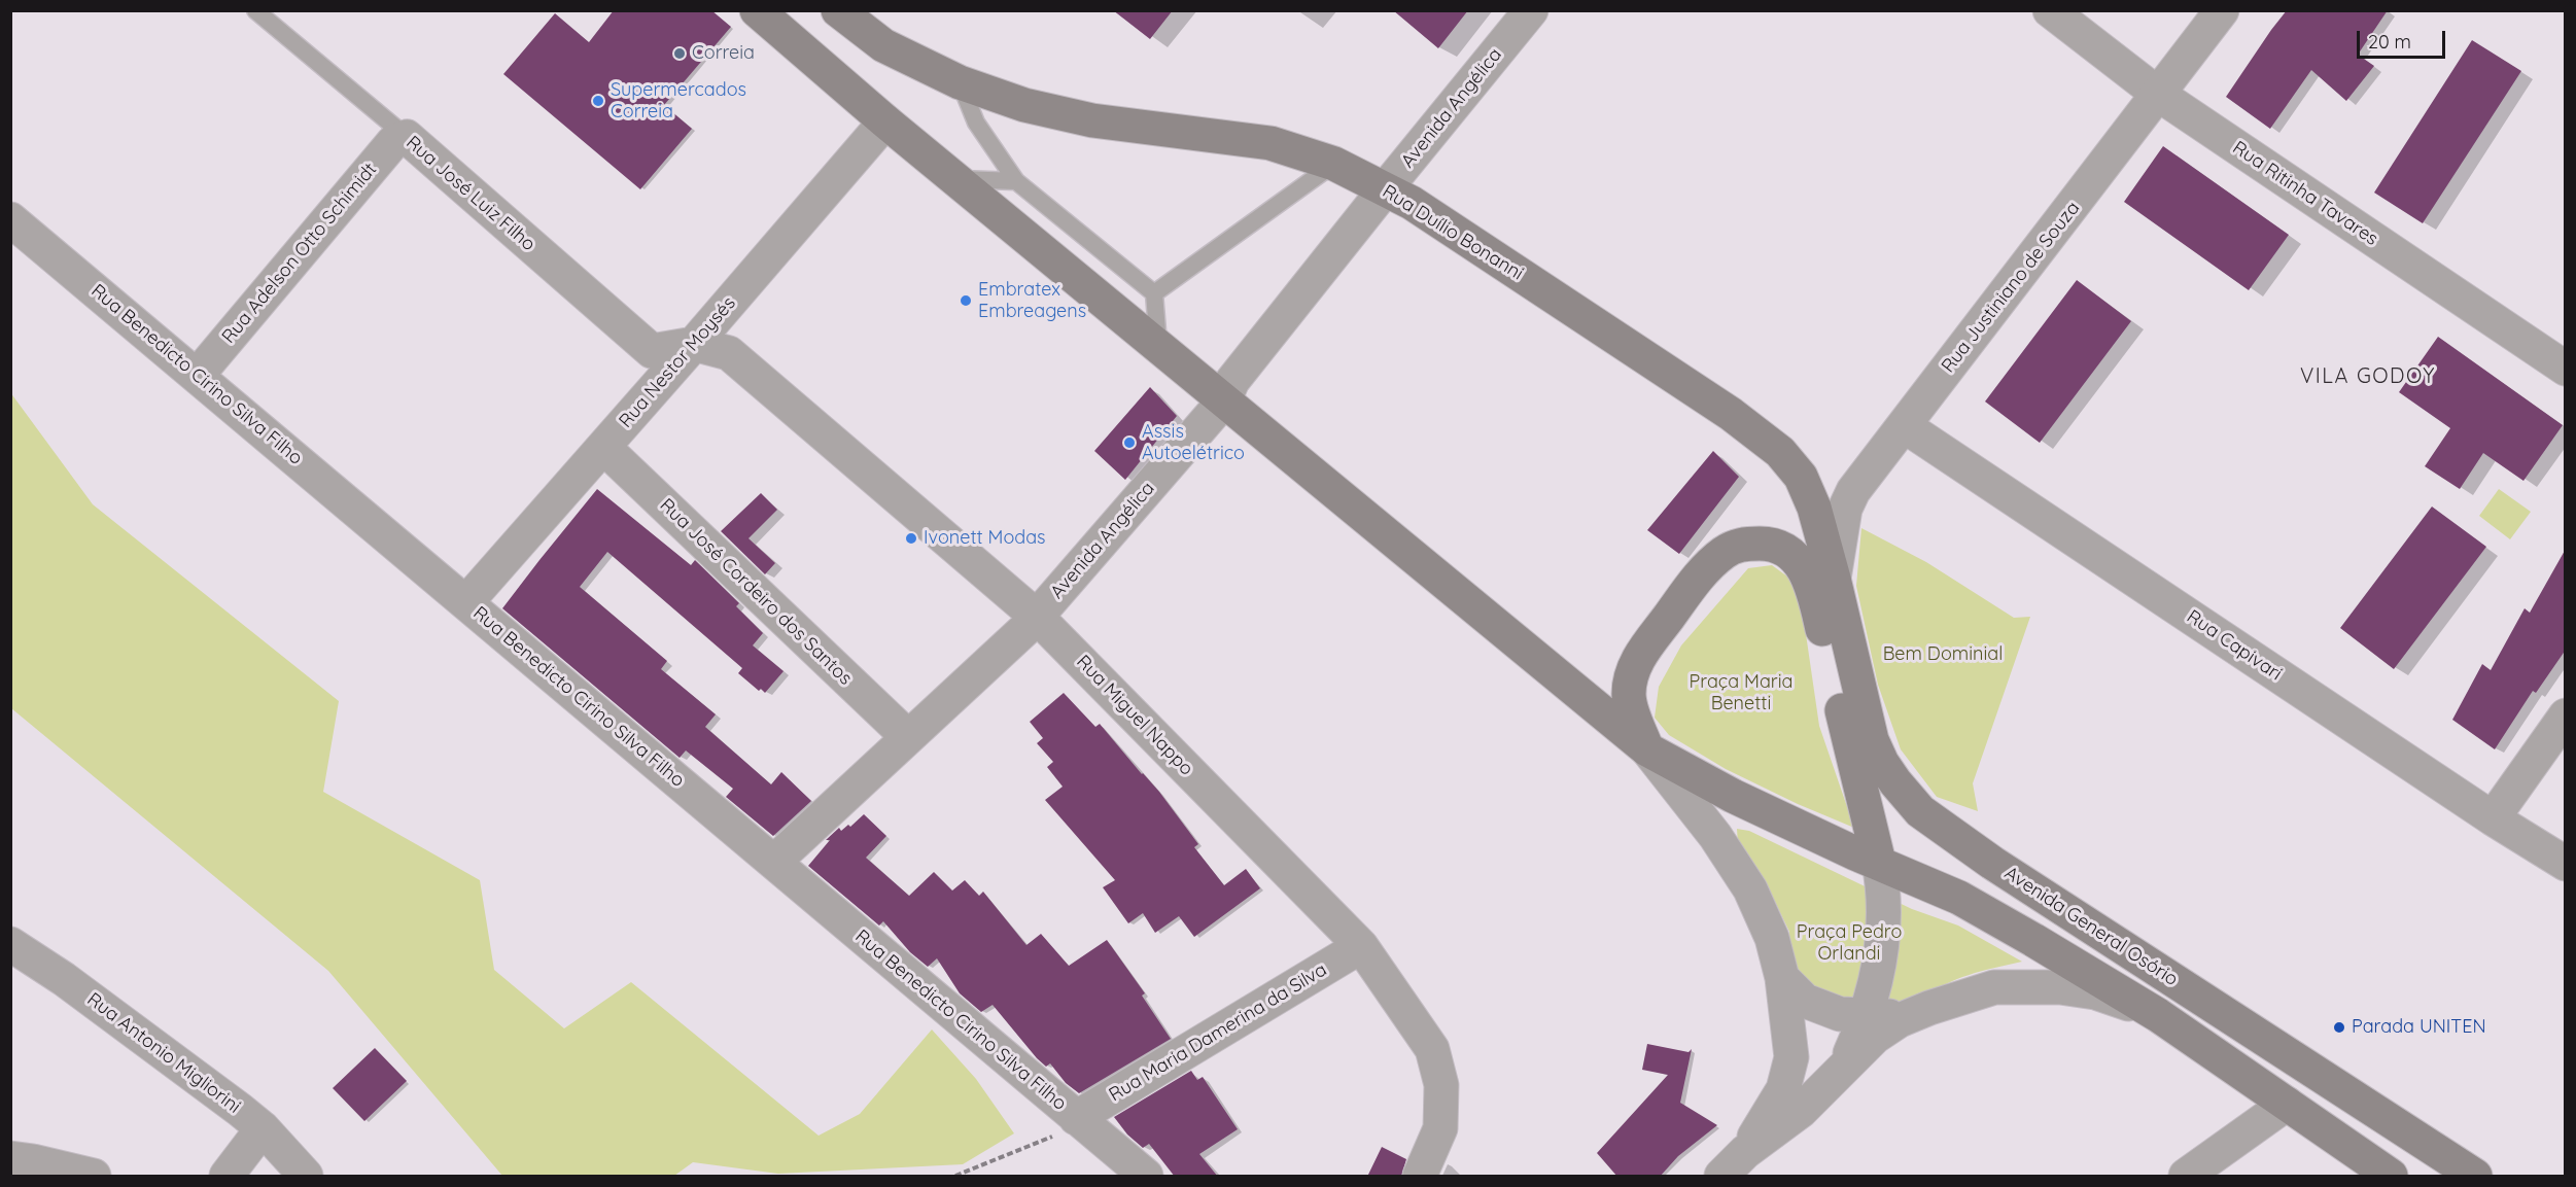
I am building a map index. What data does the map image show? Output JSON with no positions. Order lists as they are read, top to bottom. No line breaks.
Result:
{"streets":{"main road":["Rua Duílio Bonanni","Avenida General Osório"],"street":["Avenida Angélica","Rua José Luiz Filho","Rua Ritinha Tavares","Rua Adelson Otto Schimidt","Rua Justiniano de Souza","Rua Nestor Moysés","Rua Benedicto Cirino Silva Filho","Rua José Cordeiro dos Santos","Rua Capivari","Rua Miguel Nappo","Rua Maria Damerina da Silva","Rua Antonio Migliorini"]},"crossings":[["Avenida Angélica","Rua Duílio Bonanni"],["Avenida Angélica","Rua Benedicto Cirino Silva Filho"],["Avenida Angélica","Rua José Cordeiro dos Santos"],["Avenida Angélica","Rua Miguel Nappo"],["Avenida Angélica","Avenida General Osório"],["Rua José Luiz Filho","Rua Adelson Otto Schimidt"],["Rua José Luiz Filho","Rua Nestor Moysés"],["Rua José Luiz Filho","Rua Miguel Nappo"],["Rua Ritinha Tavares","Rua Justiniano de Souza"],["Rua Duílio Bonanni","Rua Justiniano de Souza"],["Rua Duílio Bonanni","Avenida General Osório"],["Rua Adelson Otto Schimidt","Rua Benedicto Cirino Silva Filho"],["Rua Justiniano de Souza","Rua Capivari"],["Rua Justiniano de Souza","Avenida General Osório"],["Rua Nestor Moysés","Rua Benedicto Cirino Silva Filho"],["Rua Nestor Moysés","Rua José Cordeiro dos Santos"],["Rua Nestor Moysés","Rua Miguel Nappo"],["Rua Nestor Moysés","Avenida General Osório"],["Rua Benedicto Cirino Silva Filho","Rua Maria Damerina da Silva"],["Rua Miguel Nappo","Rua Maria Damerina da Silva"]],"districts":["VILA GODOY"],"parks":["Bem Dominial","Praça Maria Benetti","Praça Pedro Orlandi"],"places":["Correia","Supermercados Correia","Embratex Embreagens","Assis Autoelétrico","Ivonett Modas","Parada UNITEN"],"scale_bar":"20 m"}
